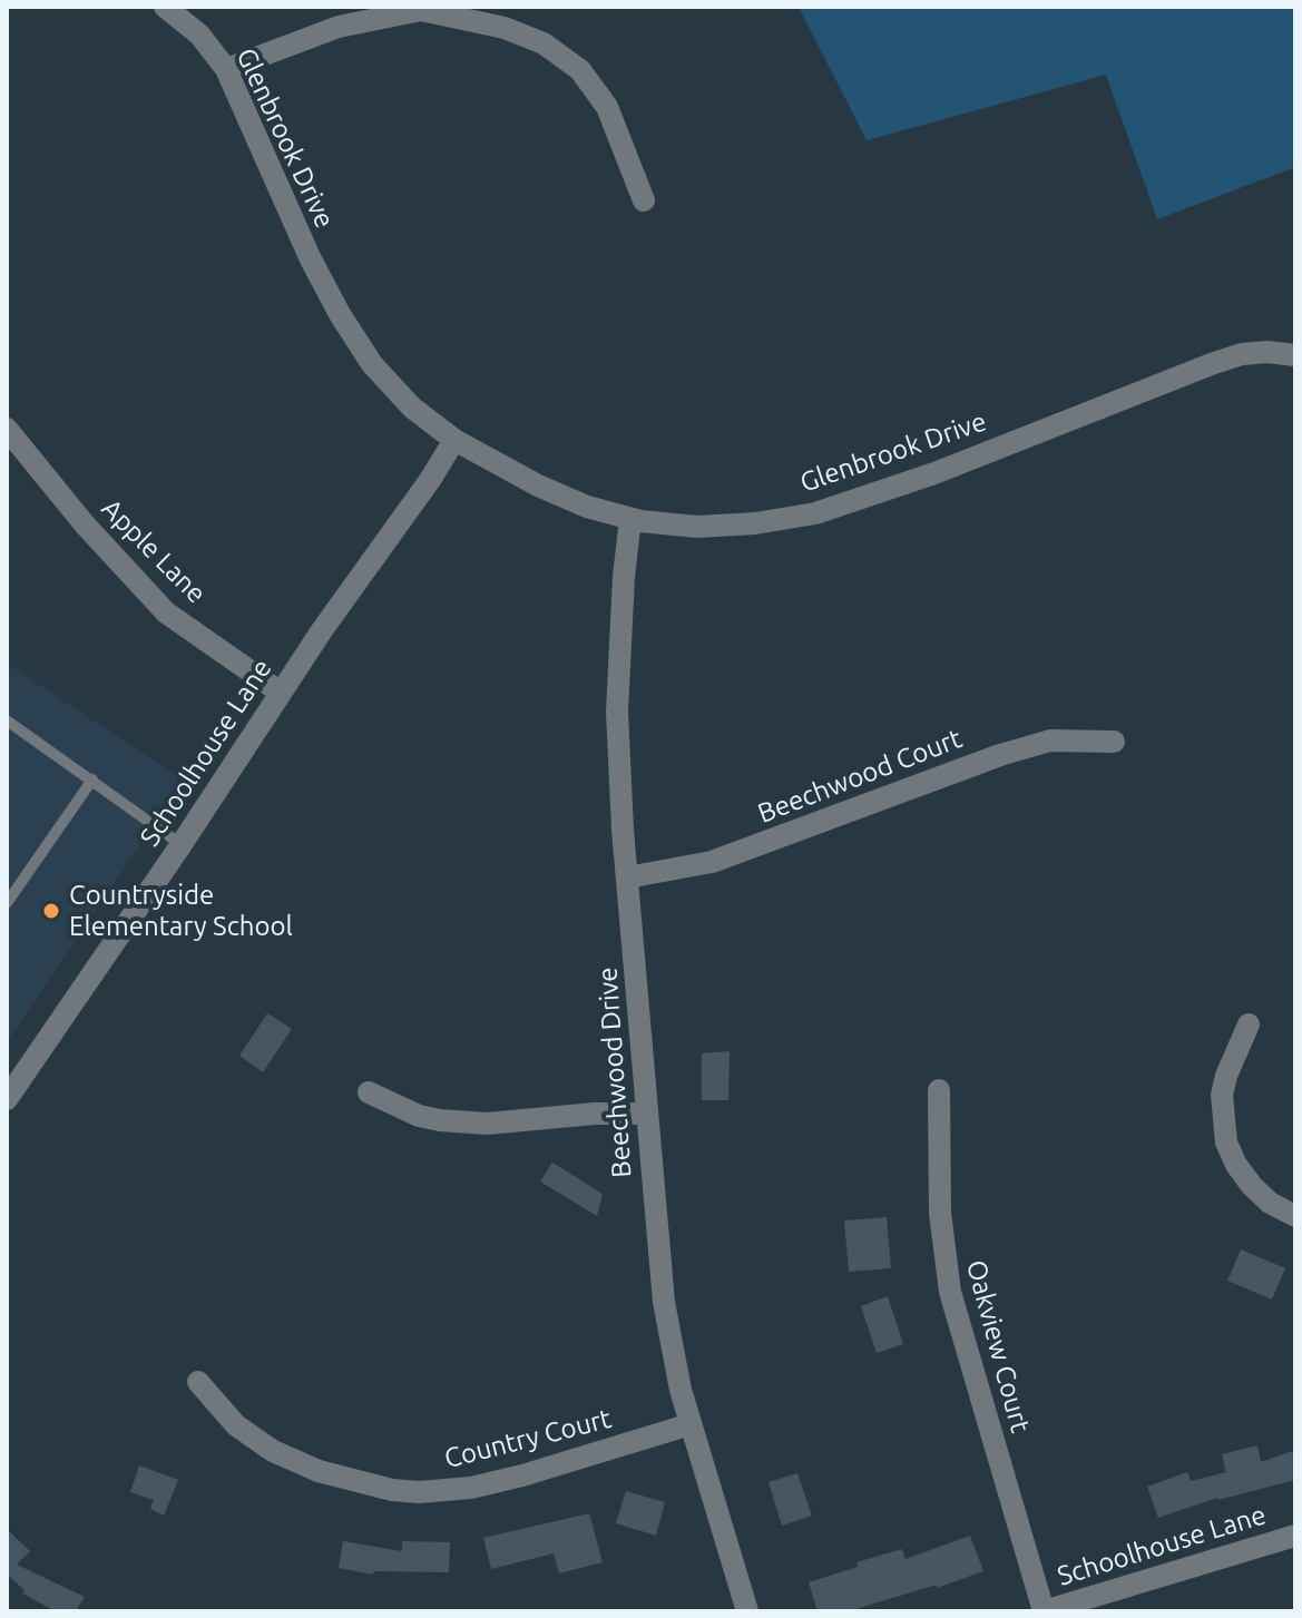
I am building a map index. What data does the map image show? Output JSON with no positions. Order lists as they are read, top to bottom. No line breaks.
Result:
{"streets":{"street":["Glenbrook Drive","Apple Lane","Schoolhouse Lane","Beechwood Court","Beechwood Drive","Oakview Court","Country Court"]},"crossings":[["Glenbrook Drive","Schoolhouse Lane"],["Glenbrook Drive","Beechwood Drive"],["Apple Lane","Schoolhouse Lane"],["Schoolhouse Lane","Oakview Court"],["Beechwood Court","Beechwood Drive"],["Beechwood Drive","Country Court"]],"places":["Countryside Elementary School"]}
